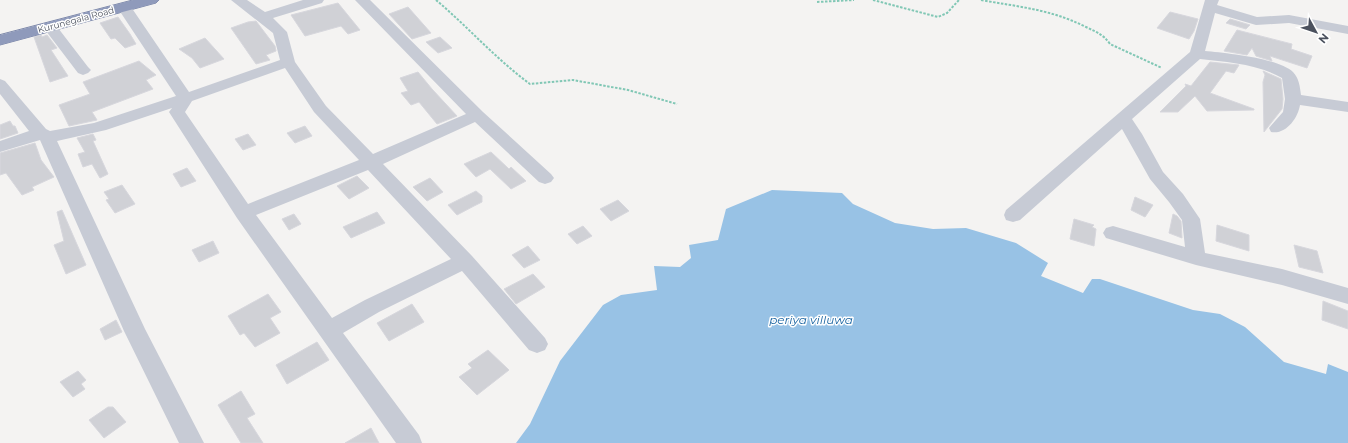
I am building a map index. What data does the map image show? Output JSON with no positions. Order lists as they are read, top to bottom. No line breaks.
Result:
{"streets":{"highway":["Kurunegala Road"]},"water":["periya villuwa"],"north":"bottom right"}
